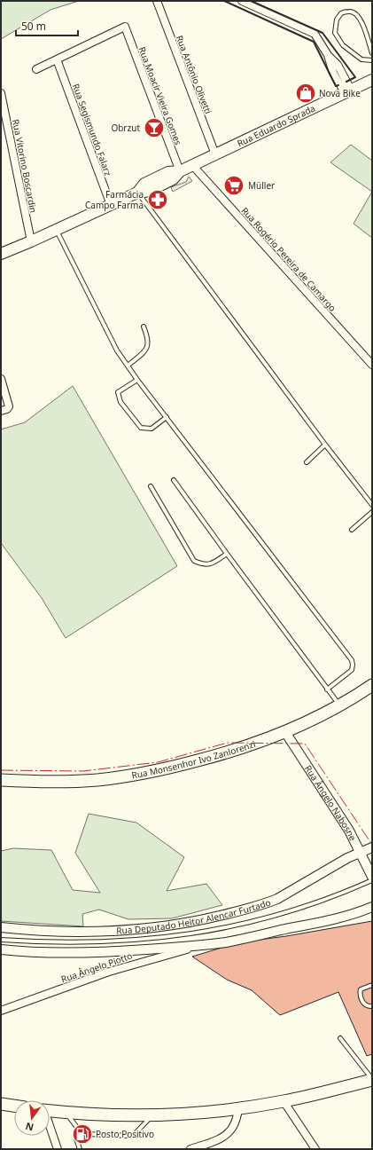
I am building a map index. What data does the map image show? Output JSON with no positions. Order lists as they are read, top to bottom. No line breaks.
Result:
{"streets":{"main road":["Rua Eduardo Sprada","Rua Monsenhor Ivo Zanlorenzi"],"street":["Rua Antônio Olivetti","Rua Moacir Vieira Gomes","Rua Segismundo Falarz","Rua Vitorino Boscardin","Rua Rogério Pereira de Camargo","Rua Ângelo Nabosne","Rua Deputado Heitor Alencar Furtado","Rua Ângelo Piotto"]},"crossings":[["Rua Antônio Olivetti","Rua Eduardo Sprada"],["Rua Moacir Vieira Gomes","Rua Eduardo Sprada"],["Rua Moacir Vieira Gomes","Rua Segismundo Falarz"],["Rua Eduardo Sprada","Rua Segismundo Falarz"],["Rua Eduardo Sprada","Rua Vitorino Boscardin"],["Rua Eduardo Sprada","Rua Rogério Pereira de Camargo"],["Rua Monsenhor Ivo Zanlorenzi","Rua Ângelo Nabosne"],["Rua Ângelo Nabosne","Rua Deputado Heitor Alencar Furtado"]],"places":{"shop":["Nova Bike"],"bar":["Obrzut"],"supermarket":["Müller"],"pharmacy":["Farmácia Campo Farma"],"fuel station":["Posto Positivo"]},"scale_bar":"50 m","north":"bottom"}
